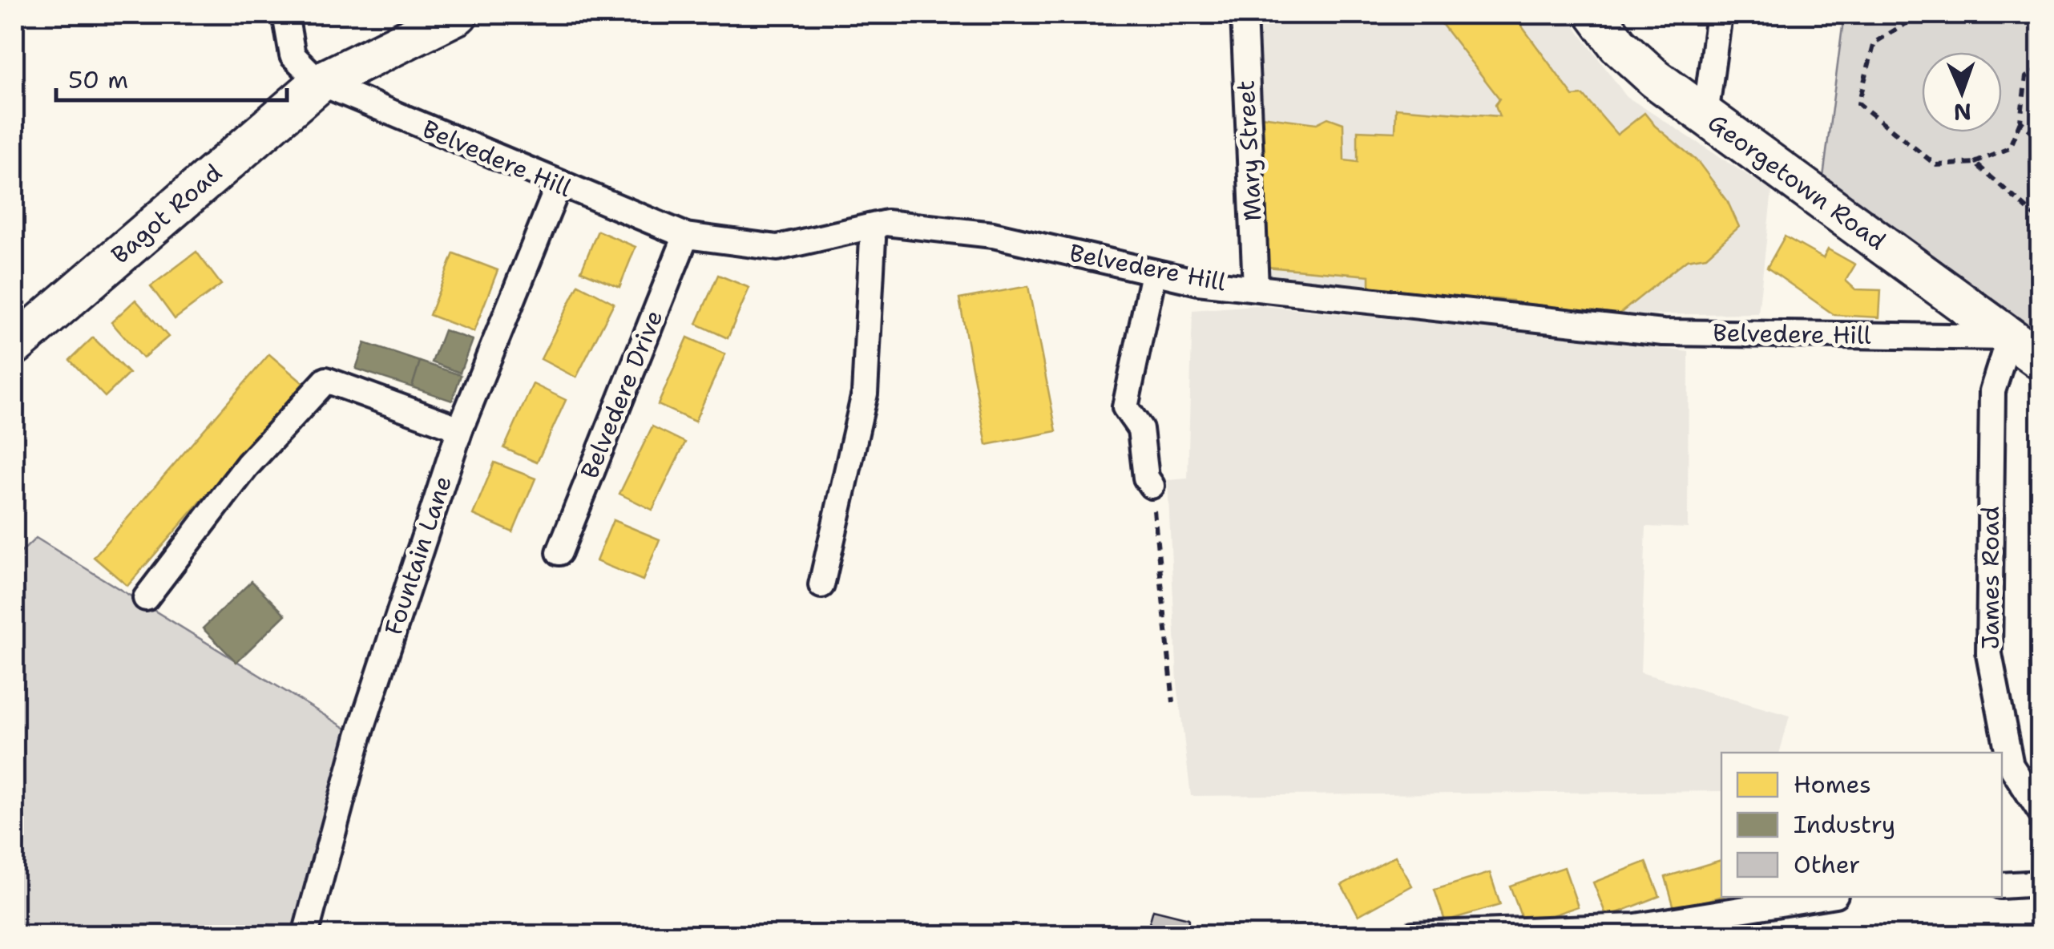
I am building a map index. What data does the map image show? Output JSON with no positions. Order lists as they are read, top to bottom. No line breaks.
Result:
{"streets":{"main road":["Georgetown Road","Bagot Road"],"street":["Mary Street","Belvedere Hill","Belvedere Drive","Fountain Lane","James Road"]},"crossings":[["Mary Street","Belvedere Hill"],["Belvedere Hill","Georgetown Road"],["Belvedere Hill","Bagot Road"],["Belvedere Hill","Belvedere Drive"],["Belvedere Hill","Fountain Lane"],["Belvedere Hill","James Road"],["Georgetown Road","James Road"]],"legend":["Homes","Industry","Other"],"scale_bar":"50 m","north":"bottom"}
